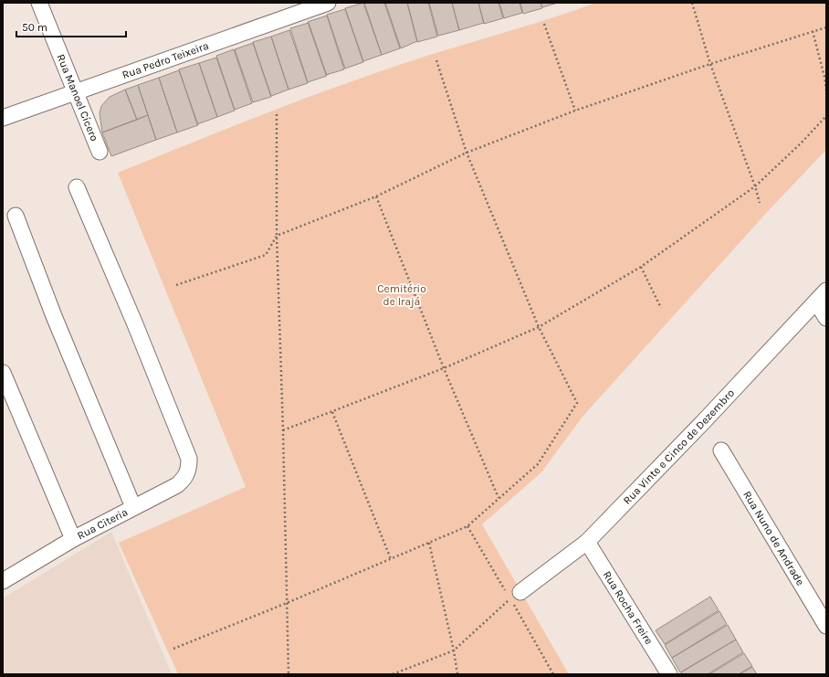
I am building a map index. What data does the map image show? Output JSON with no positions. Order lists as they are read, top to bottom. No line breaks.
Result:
{"streets":{"street":["Rua Pedro Teixeira","Rua Manoel Cícero","Rua Vinte e Cinco de Dezembro","Rua Citeria","Rua Nuno de Andrade","Rua Rocha Freire"]},"crossings":[["Rua Pedro Teixeira","Rua Manoel Cícero"],["Rua Vinte e Cinco de Dezembro","Rua Rocha Freire"]],"parks":["Cemitério de Irajá"],"scale_bar":"50 m"}
